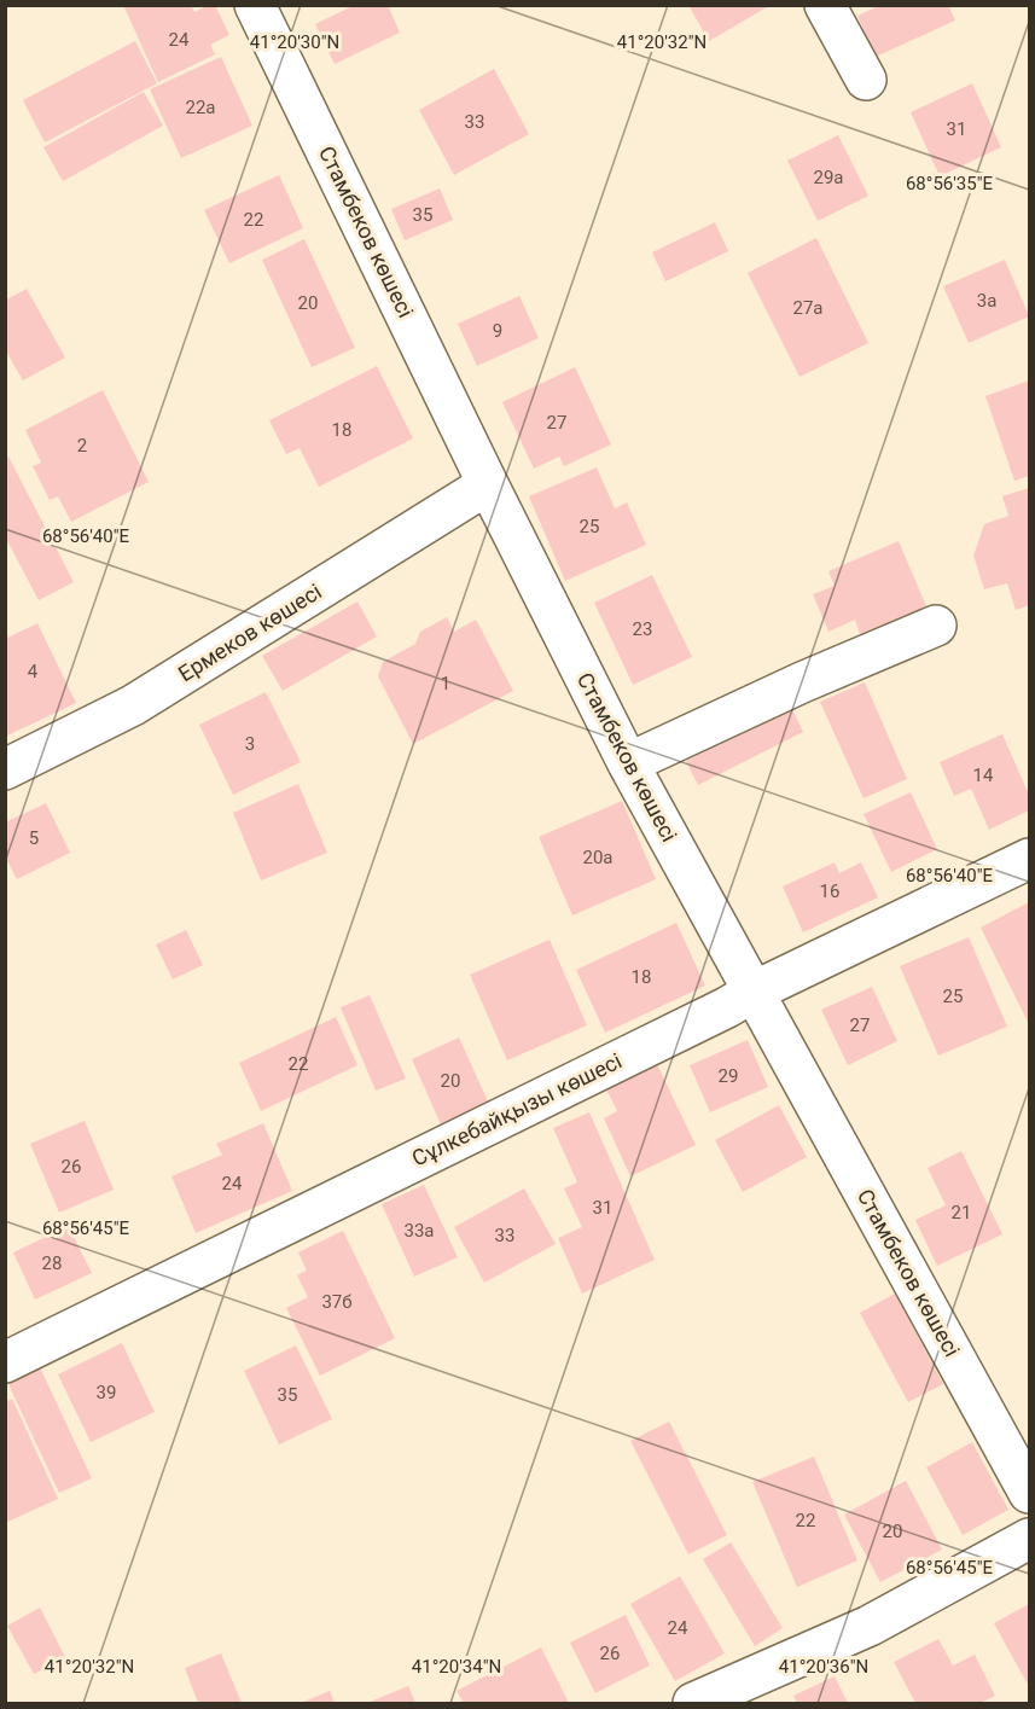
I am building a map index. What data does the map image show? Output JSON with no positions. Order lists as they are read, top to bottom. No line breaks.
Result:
{"streets":{"street":["Стамбеков көшесі","Ермеков көшесі","Сұлкебайқызы көшесі"]},"crossings":[["Стамбеков көшесі","Ермеков көшесі"],["Стамбеков көшесі","Сұлкебайқызы көшесі"]],"house_numbers":["24","22а","33","31","29а","35","22","3а","20","27а","9","27","18","2","25","23","4","1","3","14","5","20а","16","18","25","27","22","29","20","26","24","31","21","33а","33","28","37б","39","35","22","20","24","26"],"coordinates":["41°20'30\"N","41°20'32\"N","68°56'35\"E","68°56'40\"E","68°56'45\"E","41°20'34\"N","41°20'36\"N"]}
